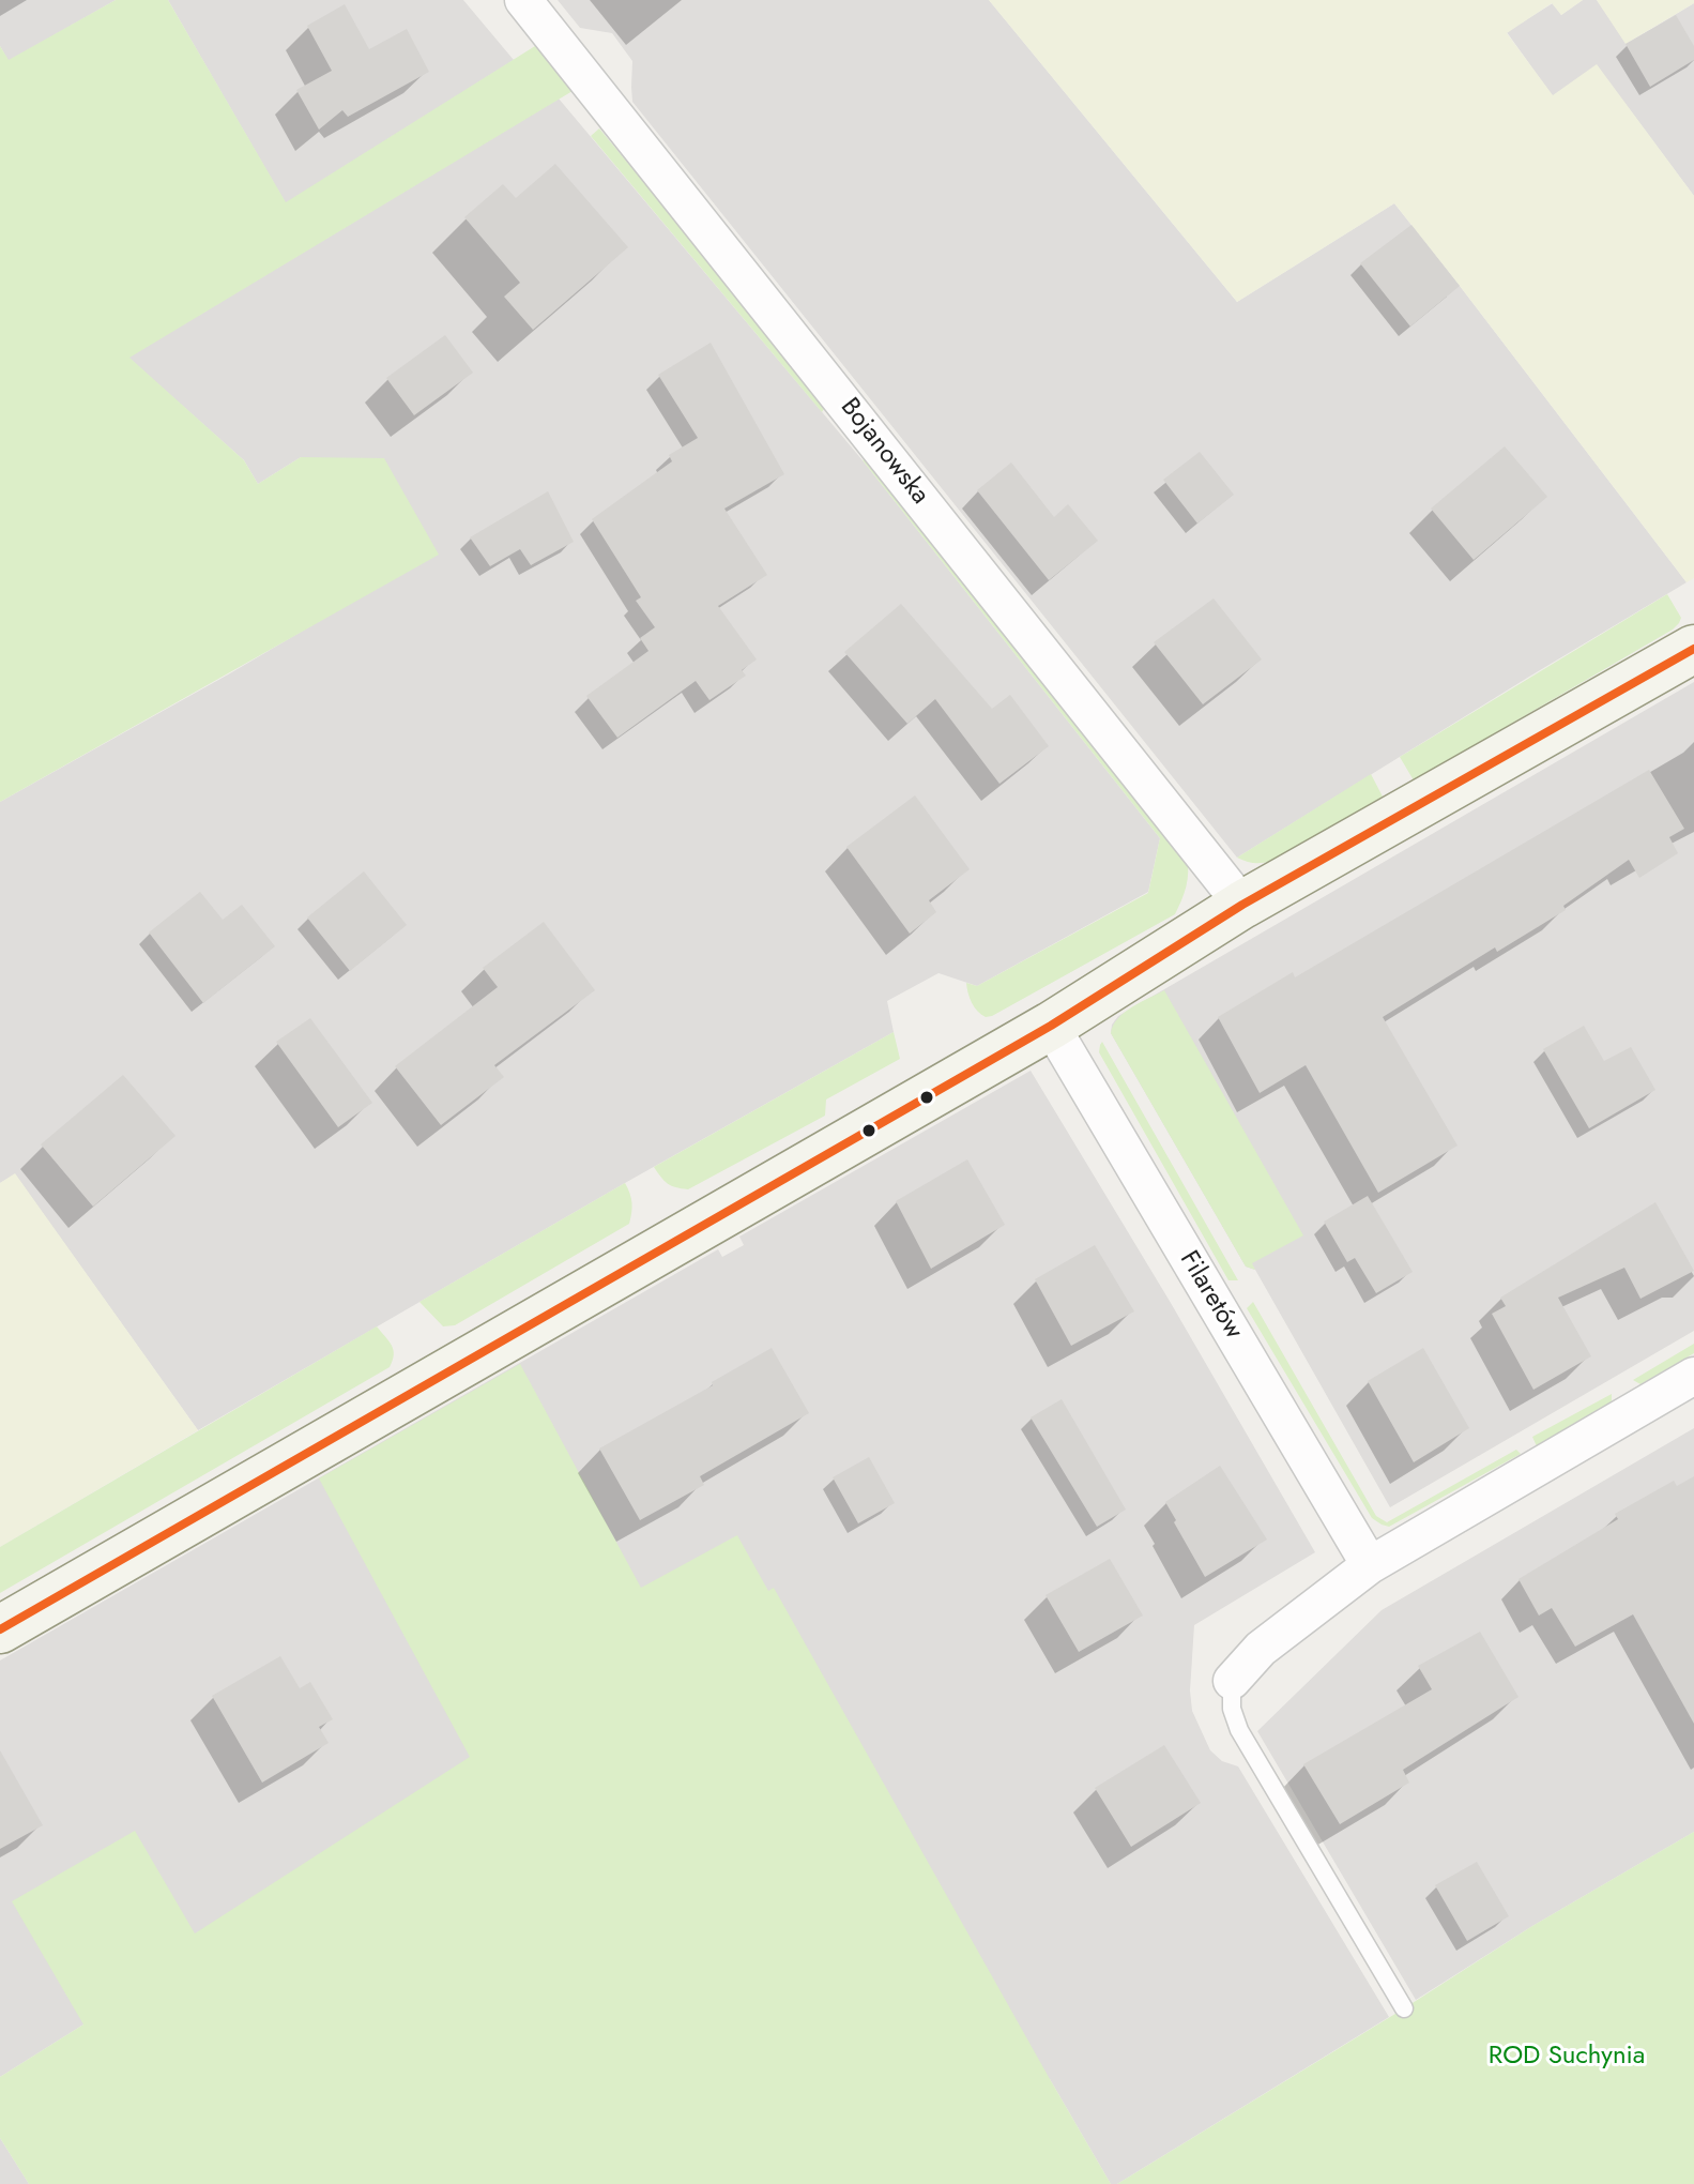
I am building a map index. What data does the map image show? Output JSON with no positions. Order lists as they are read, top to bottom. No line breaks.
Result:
{"streets":{"street":["Bojanowska","Filaretów"]},"parks":["ROD Suchynia"]}
